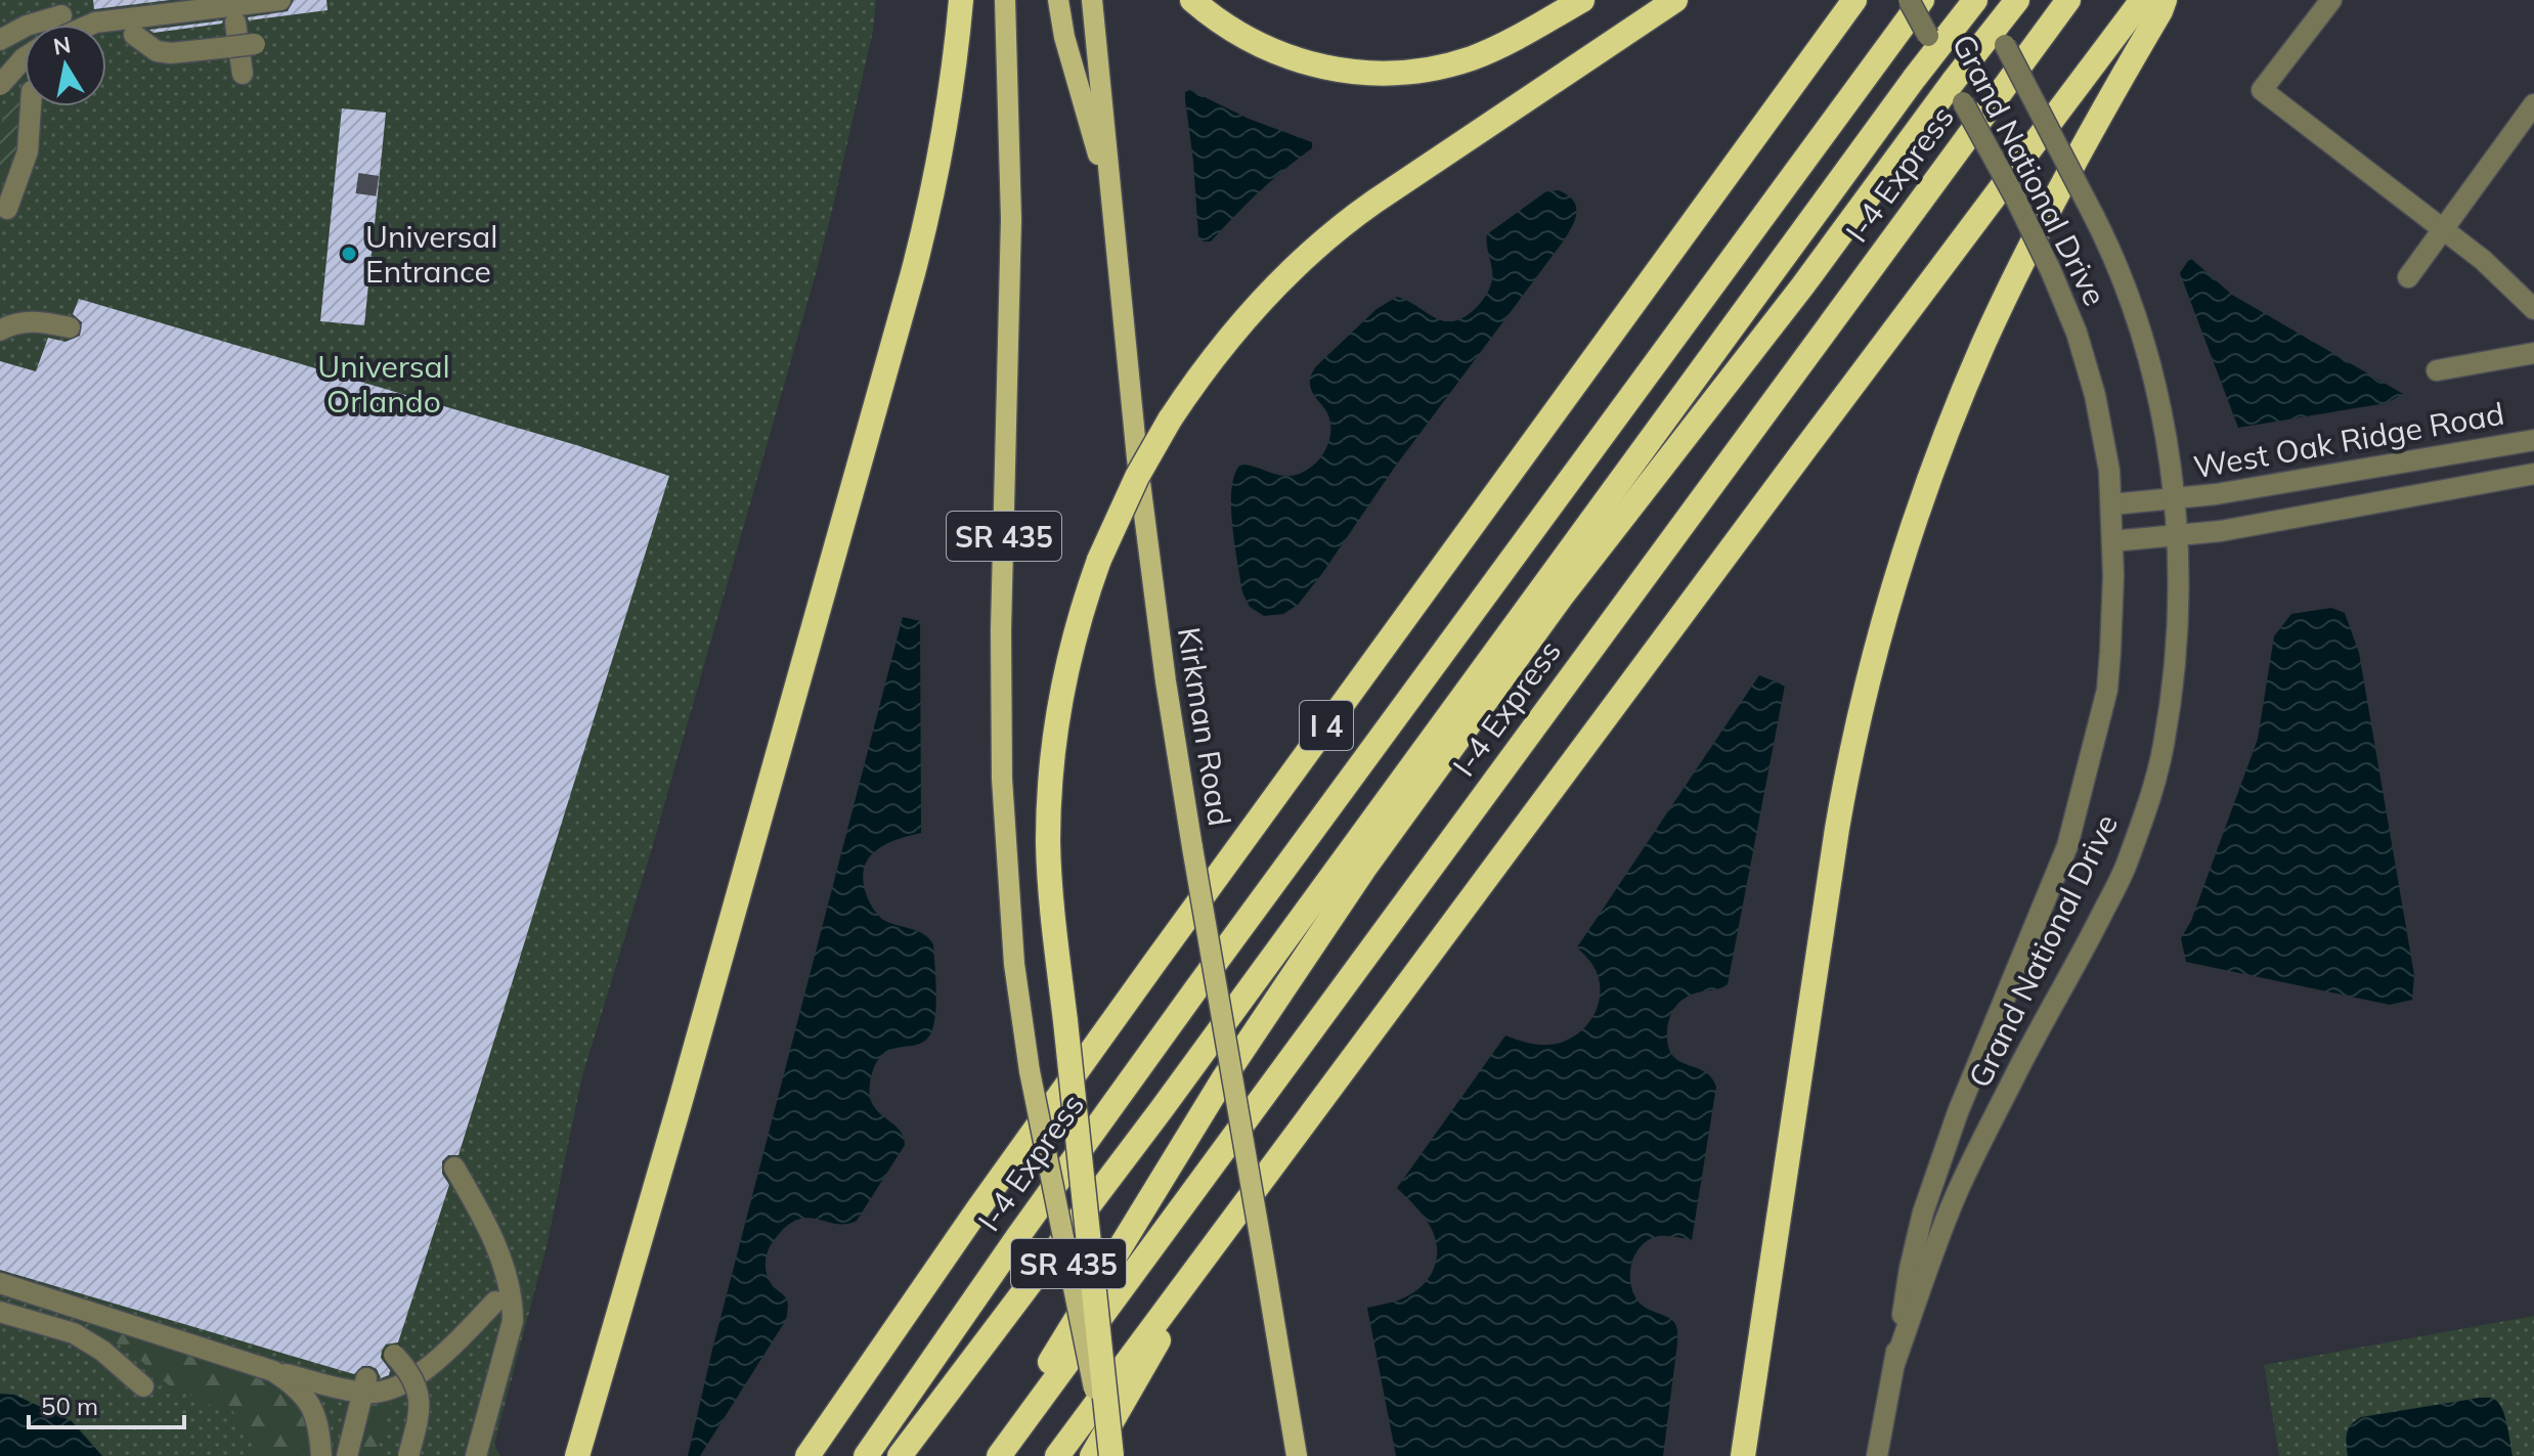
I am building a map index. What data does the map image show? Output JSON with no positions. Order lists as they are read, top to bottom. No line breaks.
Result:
{"streets":{"highway":["I-4 Express","I 4"],"main road":["SR 435","Kirkman Road"],"street":["Grand National Drive","West Oak Ridge Road"]},"crossings":[["Grand National Drive","West Oak Ridge Road"]],"parks":["Universal Orlando"],"places":["Universal Entrance"],"scale_bar":"50 m","north":"top"}
